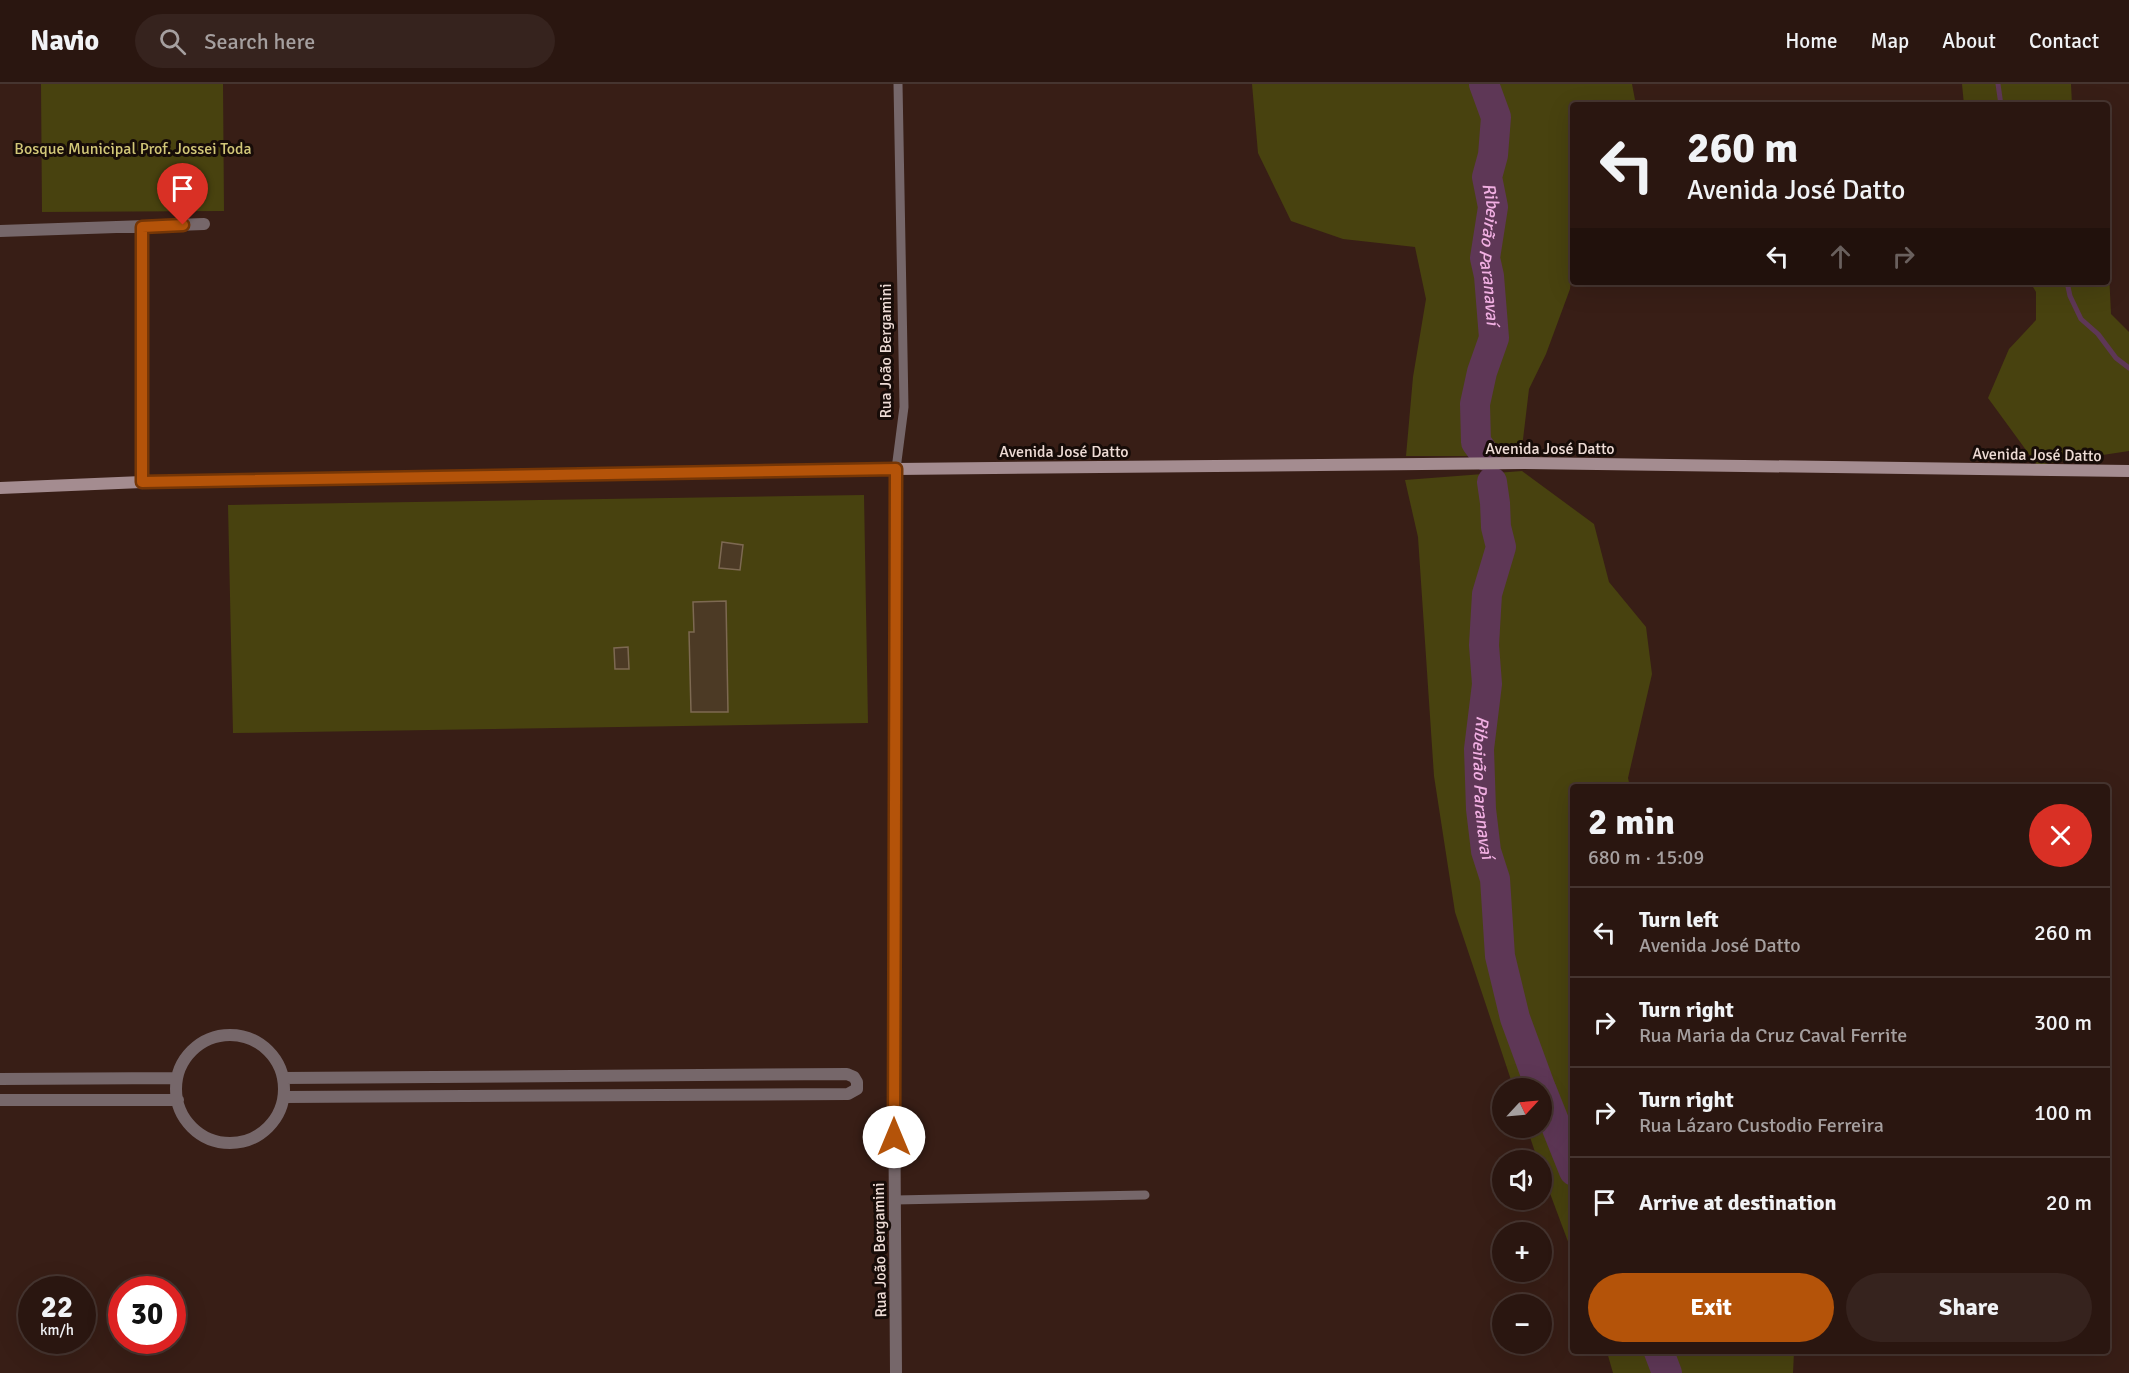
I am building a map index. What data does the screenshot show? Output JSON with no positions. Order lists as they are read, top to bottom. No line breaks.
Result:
{"streets":{"main road":["Avenida José Datto"],"street":["Rua João Bergamini"]},"crossings":[["Rua João Bergamini","Avenida José Datto"]],"water":["Ribeirão Paranavaí"],"parks":["Bosque Municipal Prof. Jossei Toda"],"north":"top right","page":{"header":"Navio","search":"Search here","nav":["Home","Map","About","Contact"],"turn":["260 m","Avenida José Datto"],"heading":["2 min","680 m · 15:09"],"list":[{"name":"Turn left","note":"Avenida José Datto","value":"260 m"},{"name":"Turn right","note":"Rua Maria da Cruz Caval Ferrite","value":"300 m"},{"name":"Turn right","note":"Rua Lázaro Custodio Ferreira","value":"100 m"},{"name":"Arrive at destination","value":"20 m"}],"map_buttons":["+","−"],"buttons":["Exit","Share"],"speed":"22 km/h","limit":"30"}}
